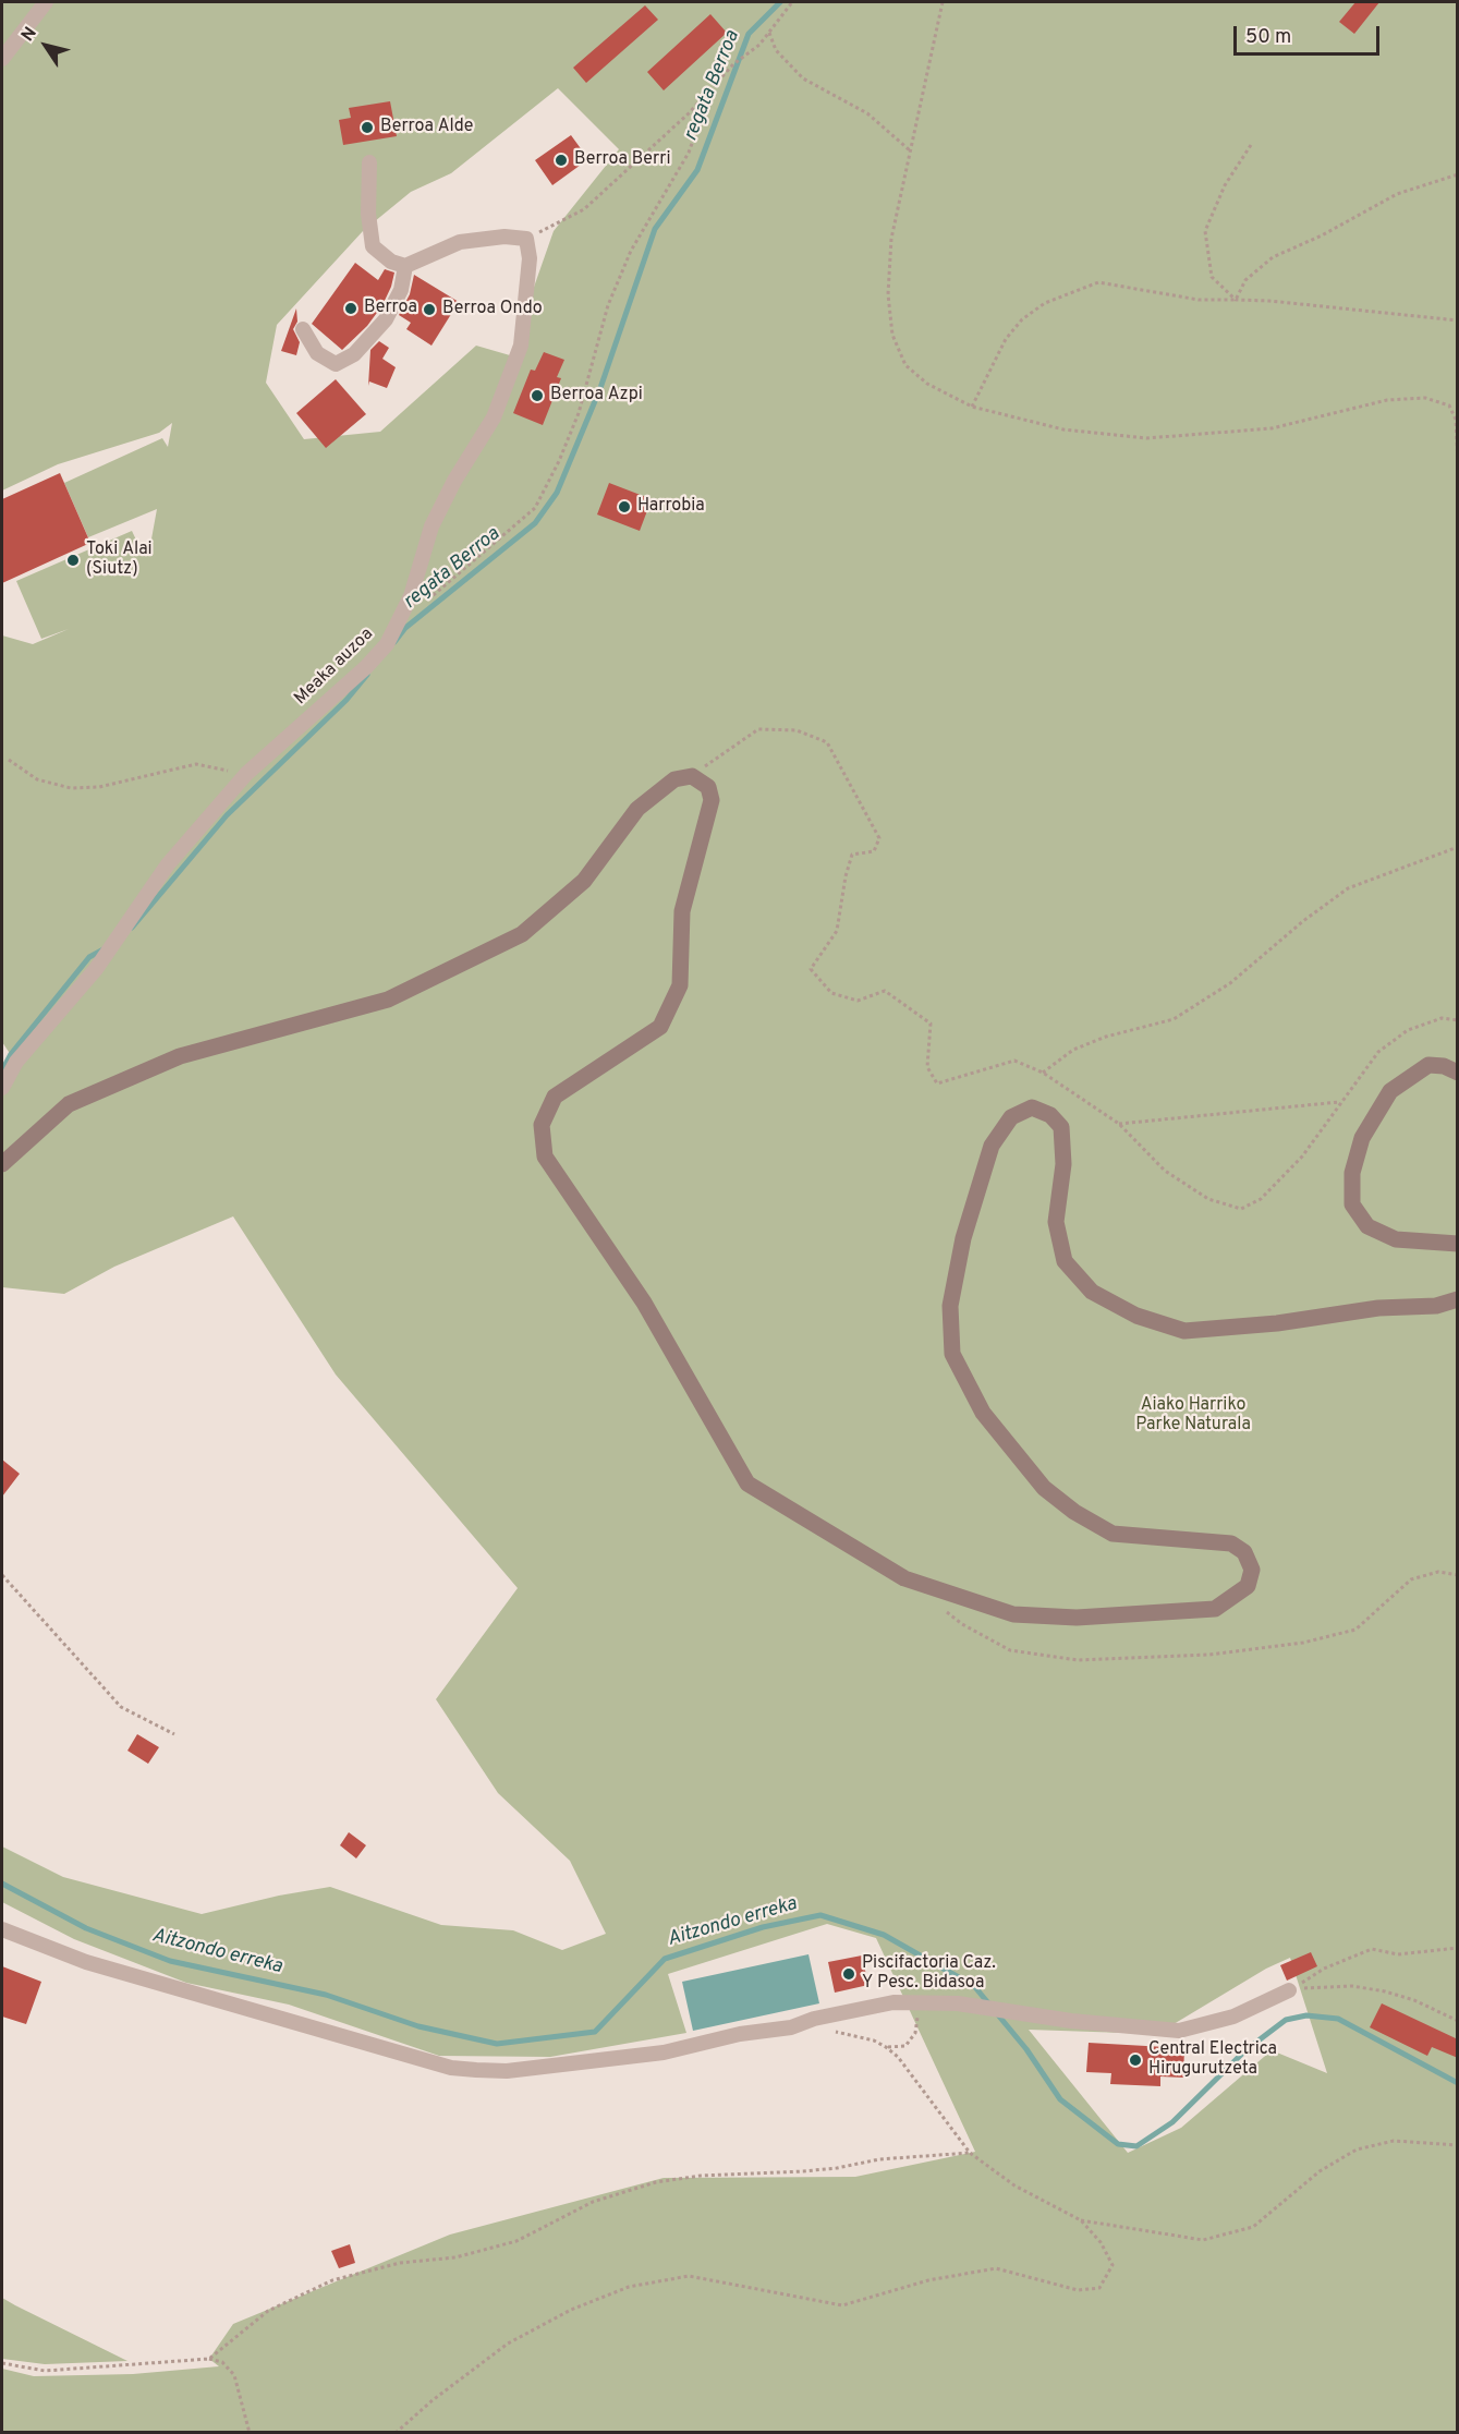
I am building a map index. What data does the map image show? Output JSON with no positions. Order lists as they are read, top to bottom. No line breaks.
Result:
{"streets":{"street":["Meaka auzoa"]},"water":["regata Berroa","Aitzondo erreka"],"parks":["Aiako Harriko Parke Naturala"],"places":["Berroa Alde","Berroa Berri","Berroa","Berroa Ondo","Berroa Azpi","Harrobia","Toki Alai (Siutz)","Piscifactoria Caz. Y Pesc. Bidasoa","Central Electrica Hirugurutzeta"],"scale_bar":"50 m","north":"top left"}
